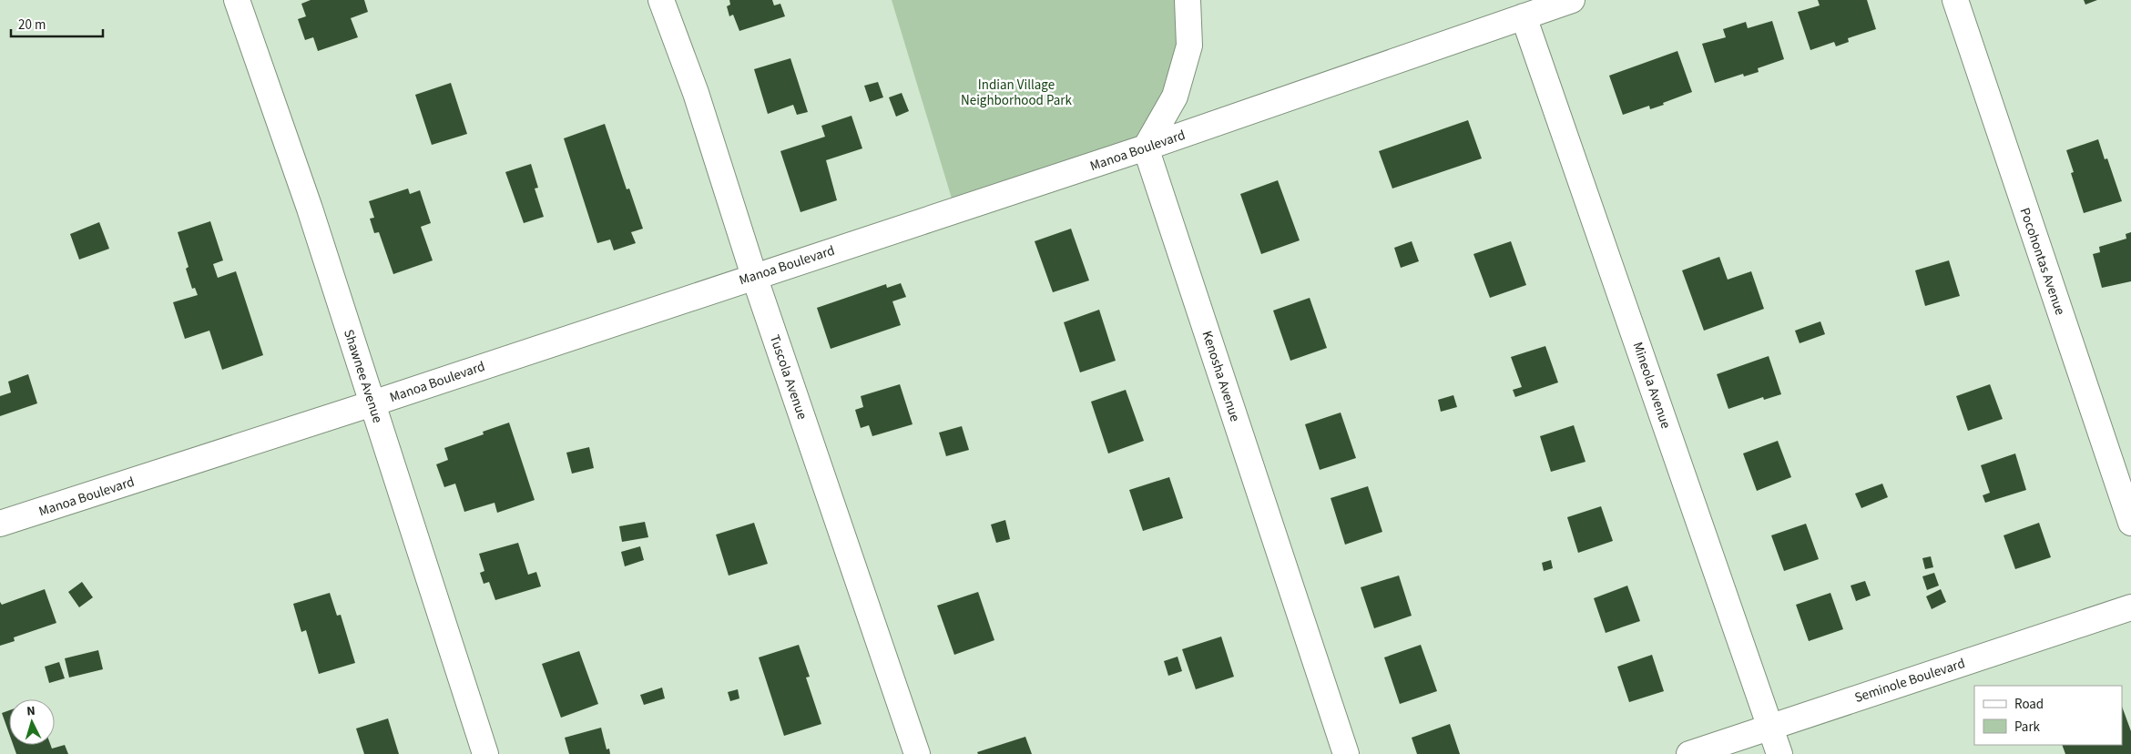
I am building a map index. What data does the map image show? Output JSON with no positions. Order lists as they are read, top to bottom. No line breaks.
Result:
{"streets":{"street":["Manoa Boulevard","Pocohontas Avenue","Shawnee Avenue","Kenosha Avenue","Tuscola Avenue","Mineola Avenue","Seminole Boulevard"]},"crossings":[["Manoa Boulevard","Shawnee Avenue"],["Manoa Boulevard","Kenosha Avenue"],["Manoa Boulevard","Tuscola Avenue"],["Manoa Boulevard","Mineola Avenue"],["Mineola Avenue","Seminole Boulevard"]],"parks":["Indian Village Neighborhood Park"],"legend":["Road","Park"],"scale_bar":"20 m","north":"top"}
